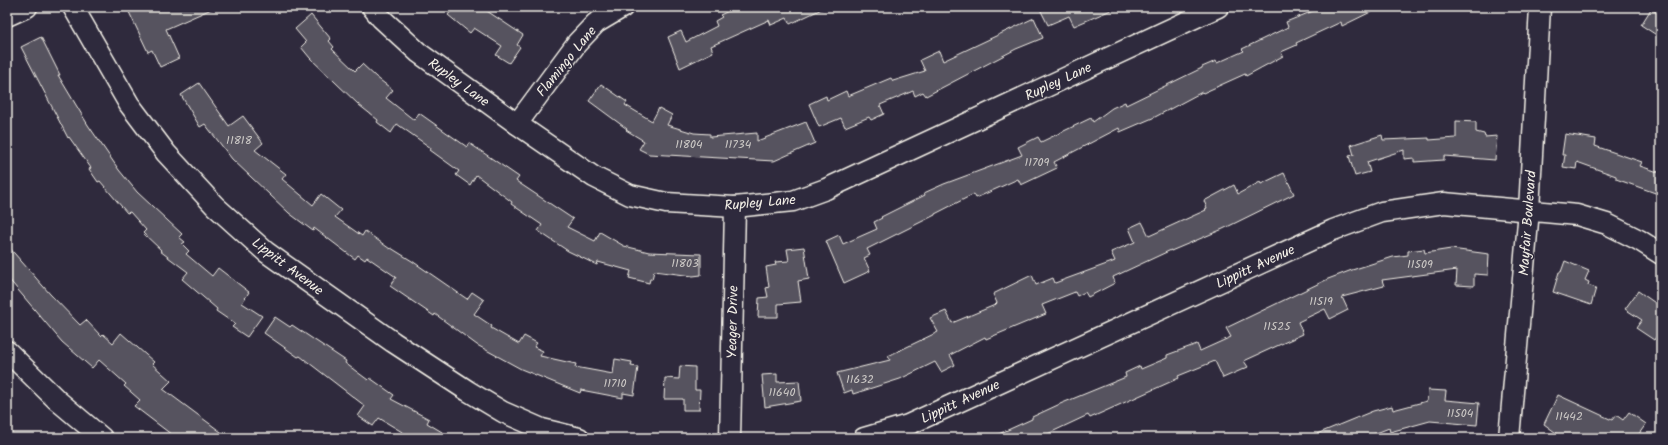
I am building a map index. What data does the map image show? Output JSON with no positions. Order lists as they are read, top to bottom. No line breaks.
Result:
{"streets":{"street":["Flamingo Lane","Rupley Lane","Mayfair Boulevard","Lippitt Avenue","Yeager Drive"]},"crossings":[["Flamingo Lane","Rupley Lane"],["Rupley Lane","Yeager Drive"],["Mayfair Boulevard","Lippitt Avenue"]],"house_numbers":["11818","11804","11734","11709","11803","11509","11519","11525","11632","11710","11640","11504","11442"]}
